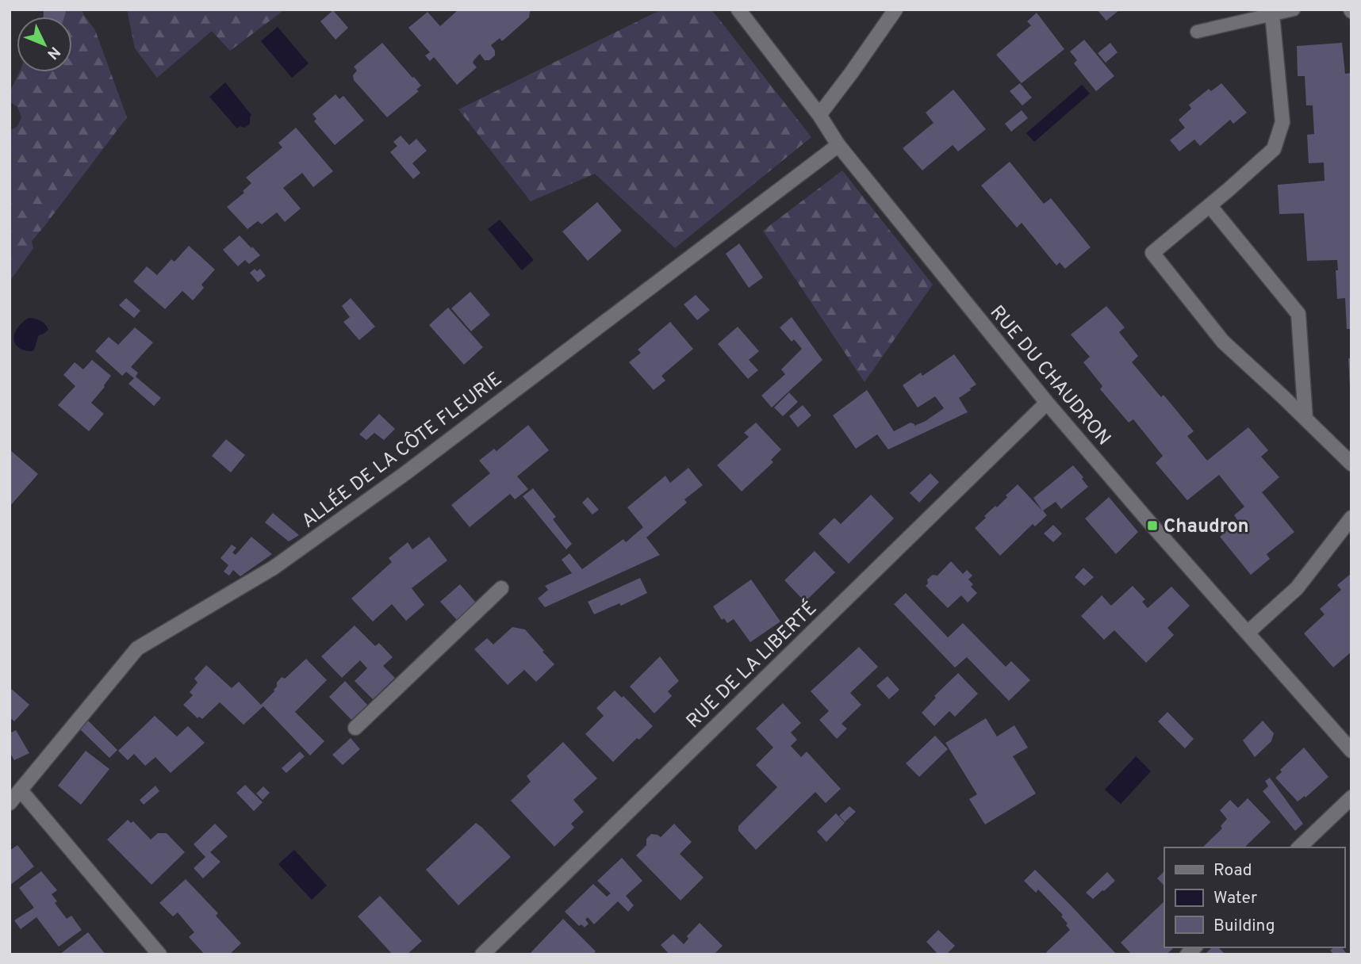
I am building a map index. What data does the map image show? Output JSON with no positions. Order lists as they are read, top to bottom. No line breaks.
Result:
{"streets":{"street":["RUE DU CHAUDRON","ALLÉE DE LA CÔTE FLEURIE","RUE DE LA LIBERTÉ"]},"crossings":[["RUE DU CHAUDRON","ALLÉE DE LA CÔTE FLEURIE"],["RUE DU CHAUDRON","RUE DE LA LIBERTÉ"]],"places":{"transit":["Chaudron"]},"legend":["Road","Water","Building"],"north":"bottom right"}
